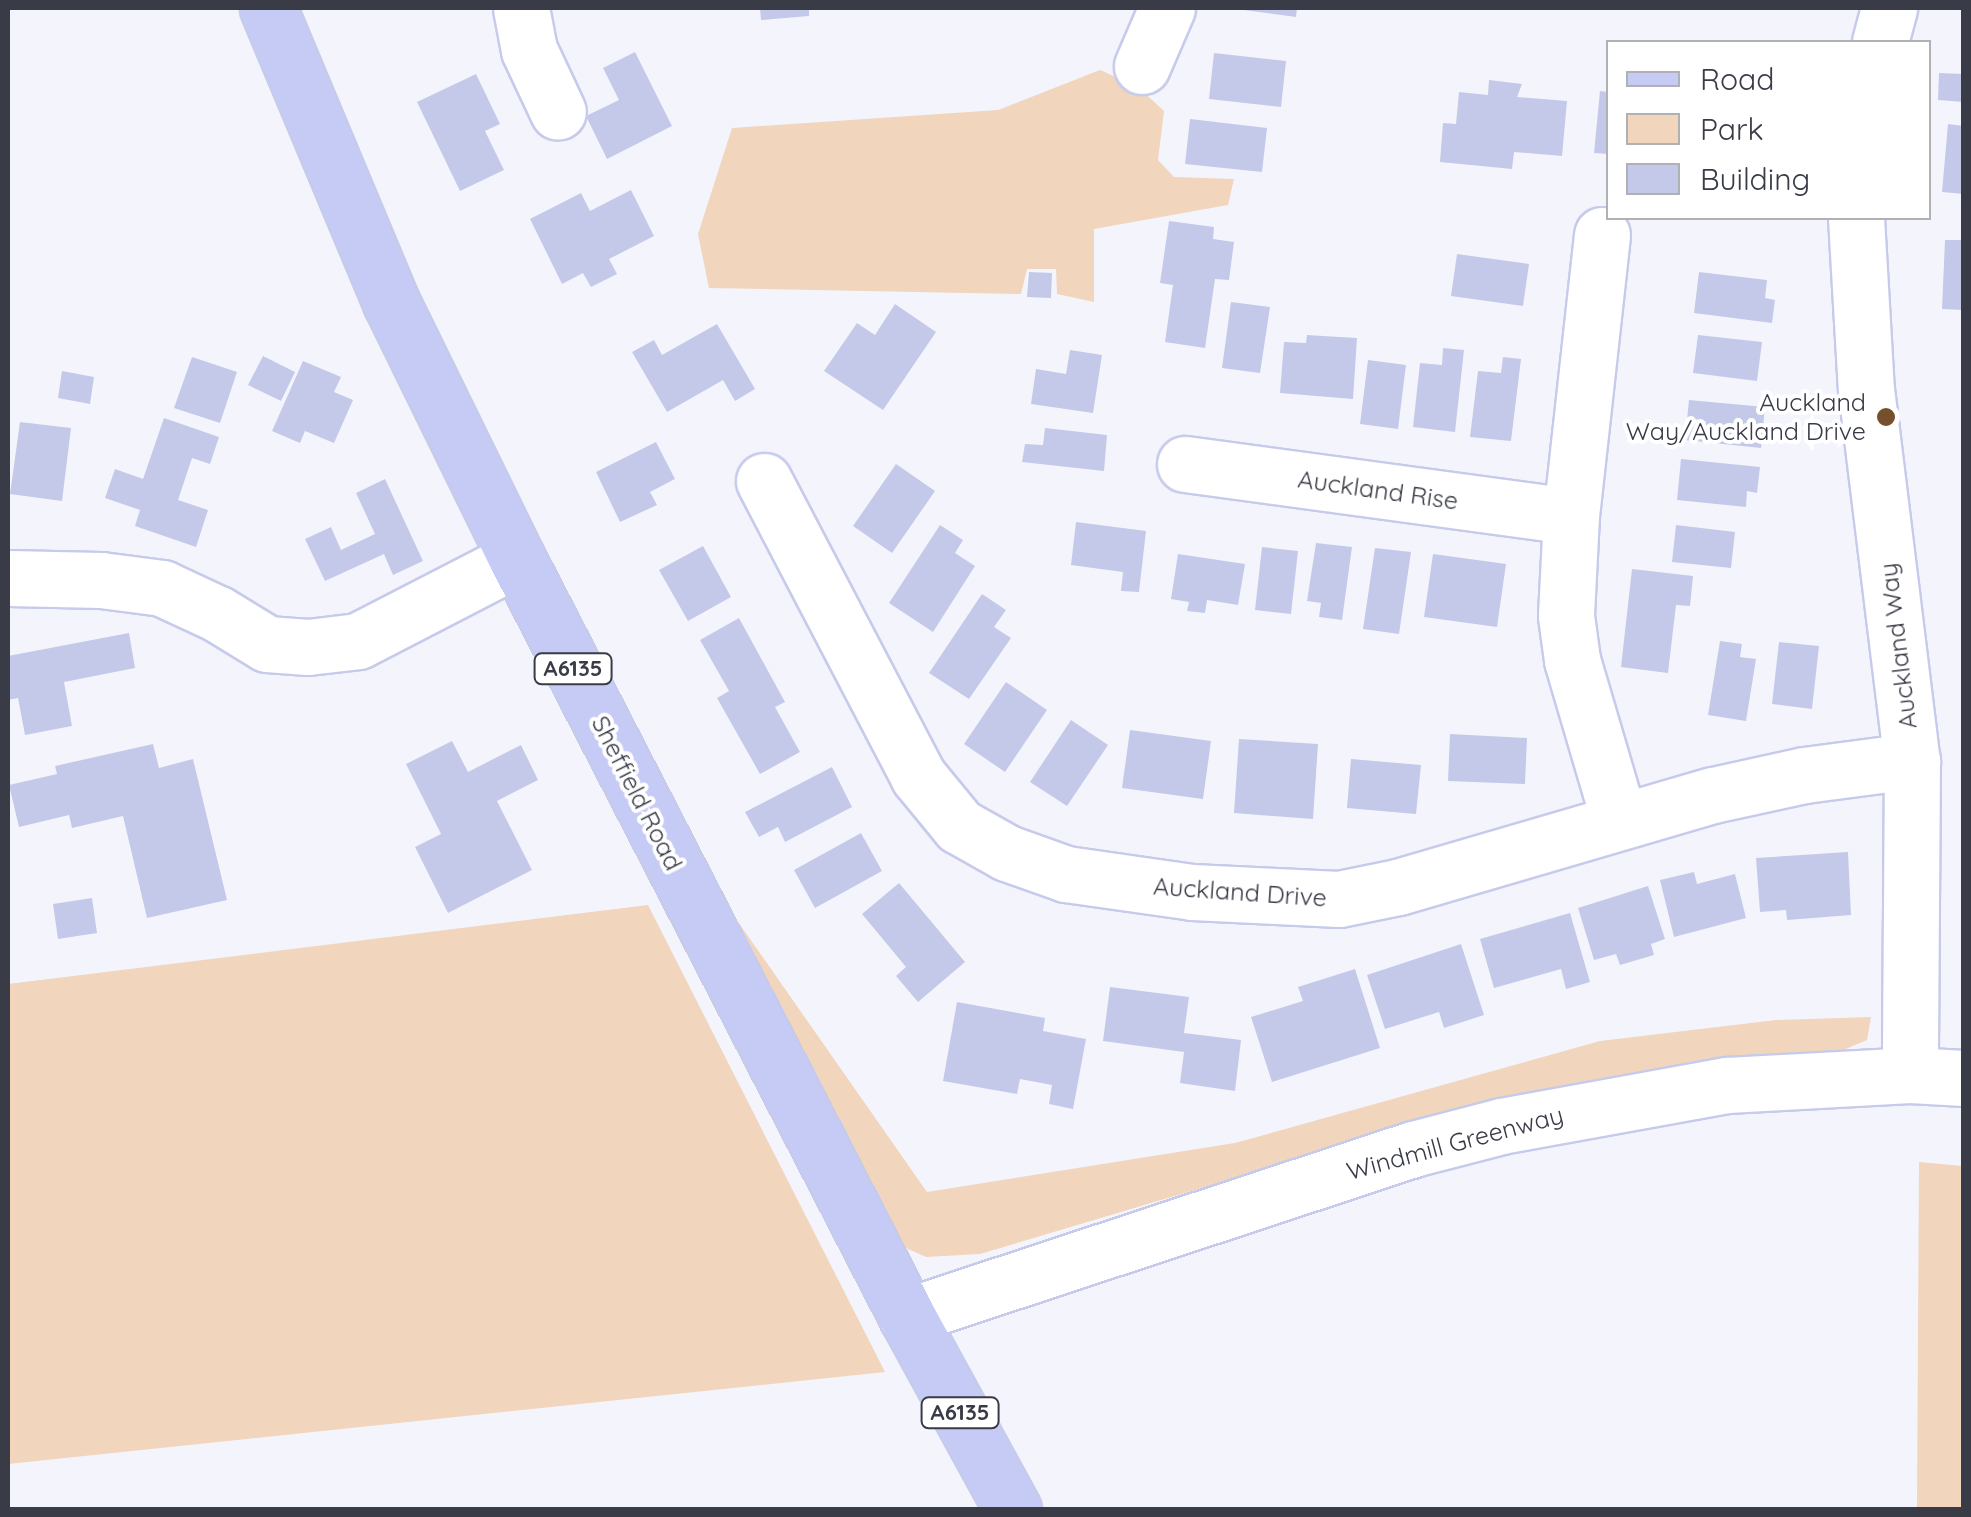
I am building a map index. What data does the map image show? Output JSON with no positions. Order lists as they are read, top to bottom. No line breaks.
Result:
{"streets":{"main road":["A6135","Sheffield Road"],"street":["Auckland Rise","Auckland Way","Auckland Drive","Windmill Greenway"]},"crossings":[["Auckland Way","Auckland Drive"],["Auckland Way","Windmill Greenway"],["Sheffield Road","Windmill Greenway"]],"places":["Auckland Way/Auckland Drive"],"legend":["Road","Park","Building"]}
